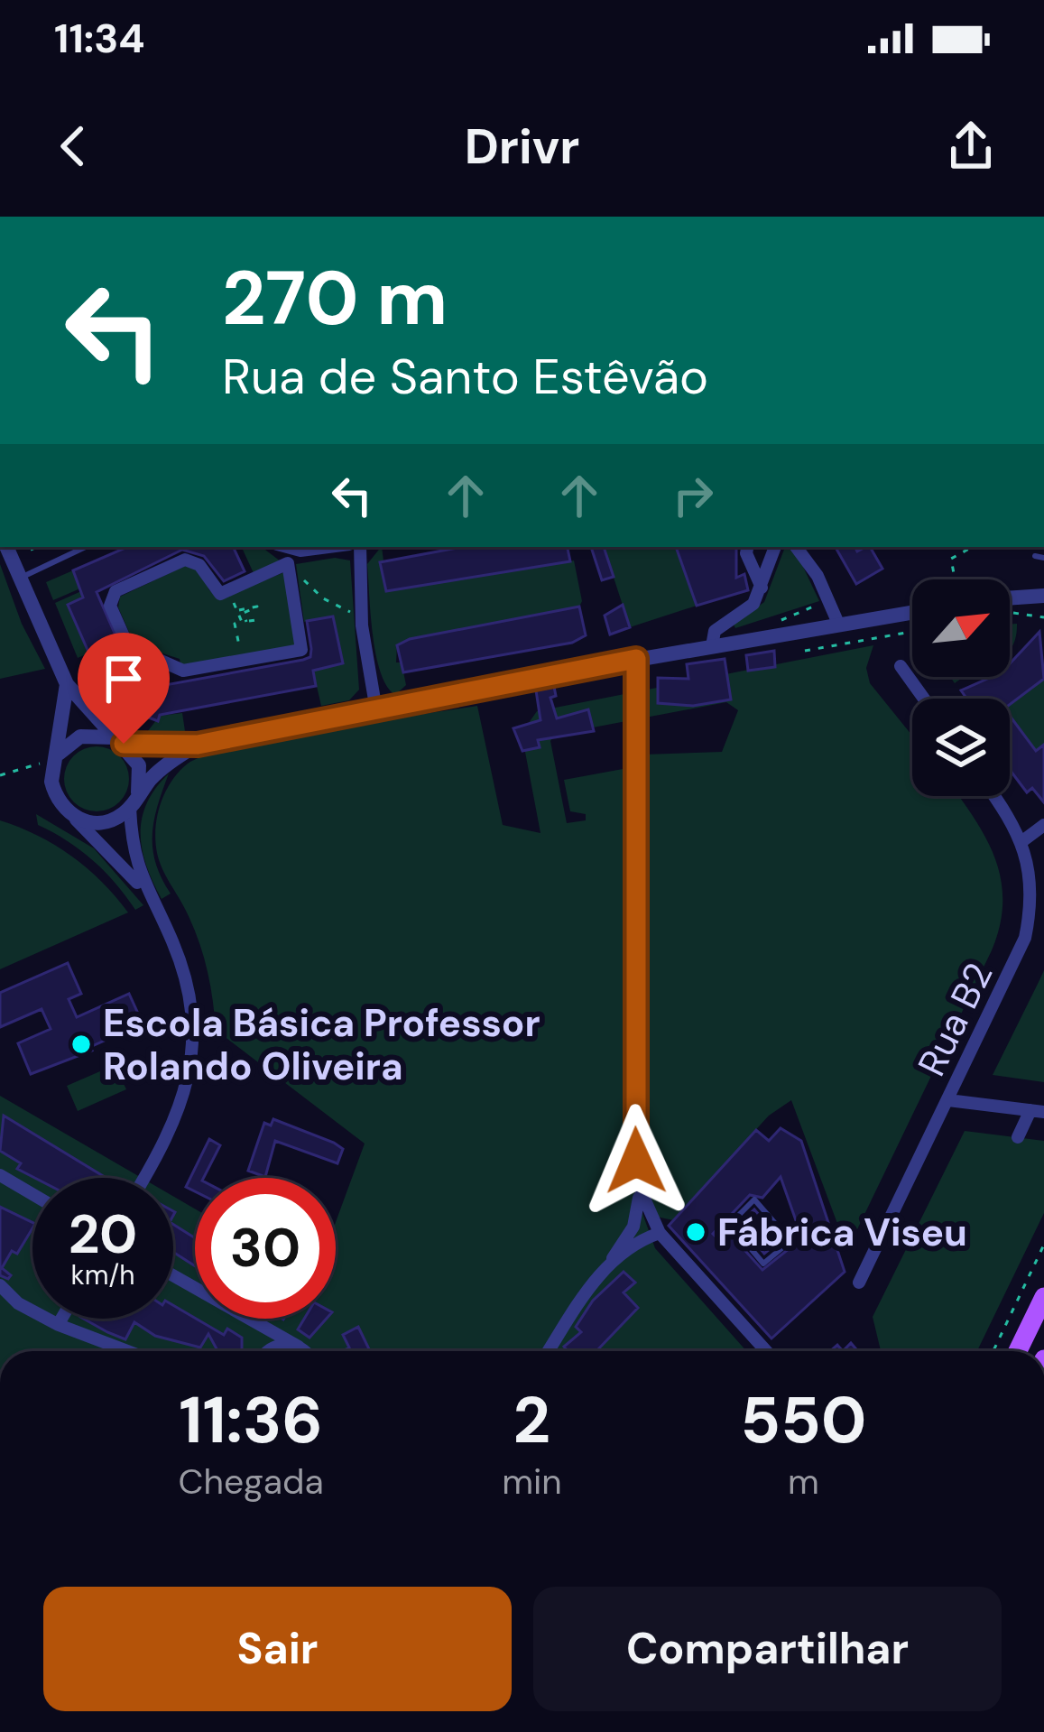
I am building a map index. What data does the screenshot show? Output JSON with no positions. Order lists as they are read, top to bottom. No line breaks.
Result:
{"streets":{"street":["Rua B2"]},"places":["Escola Básica Professor Rolando Oliveira","Fábrica Viseu"],"north":"top right","page":{"status":"11:34","header":"Drivr","turn":["270 m","Rua de Santo Estêvão"],"speed":"20 km/h","limit":"30","eta":["11:36","Chegada","2","min","550","m"],"buttons":["Sair","Compartilhar"]}}
